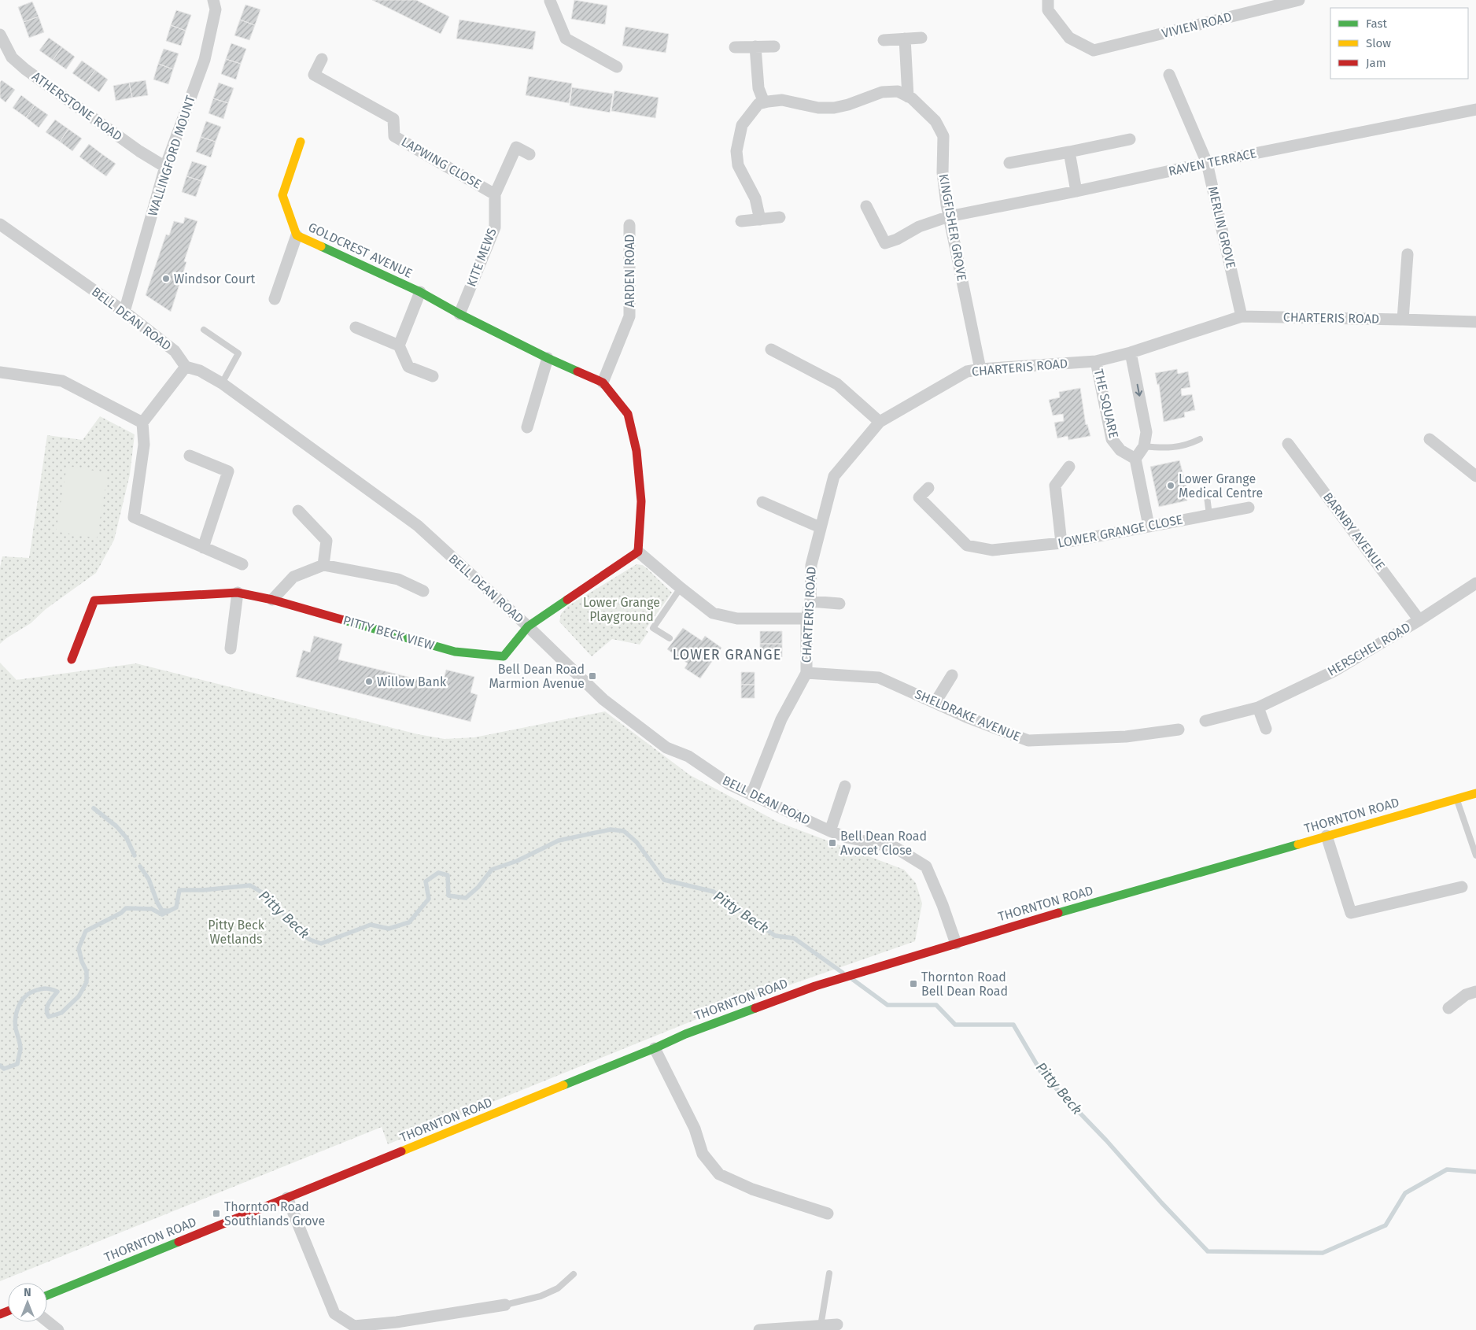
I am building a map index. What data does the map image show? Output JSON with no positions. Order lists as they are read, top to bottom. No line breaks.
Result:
{"streets":{"main road":["GOLDCREST AVENUE","PITTY BECK VIEW","THORNTON ROAD"],"street":["VIVIEN ROAD","ATHERSTONE ROAD","WALLINGFORD MOUNT","RAVEN TERRACE","LAPWING CLOSE","KINGFISHER GROVE","MERLIN GROVE","KITE MEWS","ARDEN ROAD","CHARTERIS ROAD","BELL DEAN ROAD","THE SQUARE","LOWER GRANGE CLOSE","BARNBY AVENUE","HERSCHEL ROAD","SHELDRAKE AVENUE"]},"crossings":[["ATHERSTONE ROAD","WALLINGFORD MOUNT"],["WALLINGFORD MOUNT","BELL DEAN ROAD"],["RAVEN TERRACE","KINGFISHER GROVE"],["RAVEN TERRACE","MERLIN GROVE"],["LAPWING CLOSE","KITE MEWS"],["KINGFISHER GROVE","CHARTERIS ROAD"],["MERLIN GROVE","CHARTERIS ROAD"],["GOLDCREST AVENUE","KITE MEWS"],["GOLDCREST AVENUE","ARDEN ROAD"],["CHARTERIS ROAD","BELL DEAN ROAD"],["CHARTERIS ROAD","THE SQUARE"],["CHARTERIS ROAD","SHELDRAKE AVENUE"],["BELL DEAN ROAD","PITTY BECK VIEW"],["BELL DEAN ROAD","THORNTON ROAD"],["BARNBY AVENUE","HERSCHEL ROAD"]],"districts":["LOWER GRANGE"],"water":["Pitty Beck"],"parks":["Lower Grange Playground","Pitty Beck Wetlands"],"places":{"other":["Windsor Court","Lower Grange Medical Centre","Willow Bank"],"transit":["Bell Dean Road Marmion Avenue","Bell Dean Road Avocet Close","Thornton Road Bell Dean Road","Thornton Road Southlands Grove"]},"legend":["Fast","Slow","Jam"],"north":"top"}
